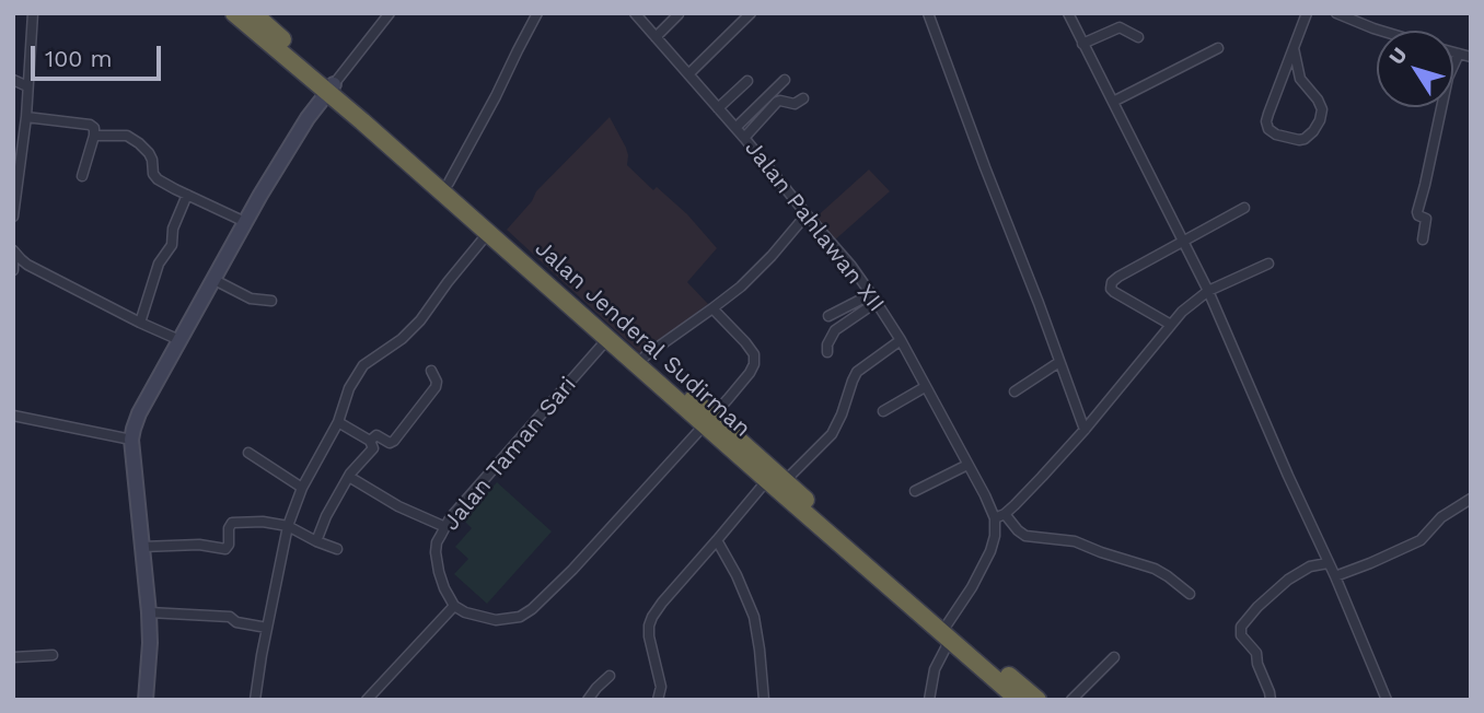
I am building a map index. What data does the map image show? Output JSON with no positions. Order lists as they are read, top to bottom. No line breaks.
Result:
{"streets":{"highway":["Jalan Jenderal Sudirman"],"street":["Jalan Pahlawan XII","Jalan Taman Sari"]},"crossings":[["Jalan Jenderal Sudirman","Jalan Taman Sari"]],"scale_bar":"100 m","north":"top left"}
